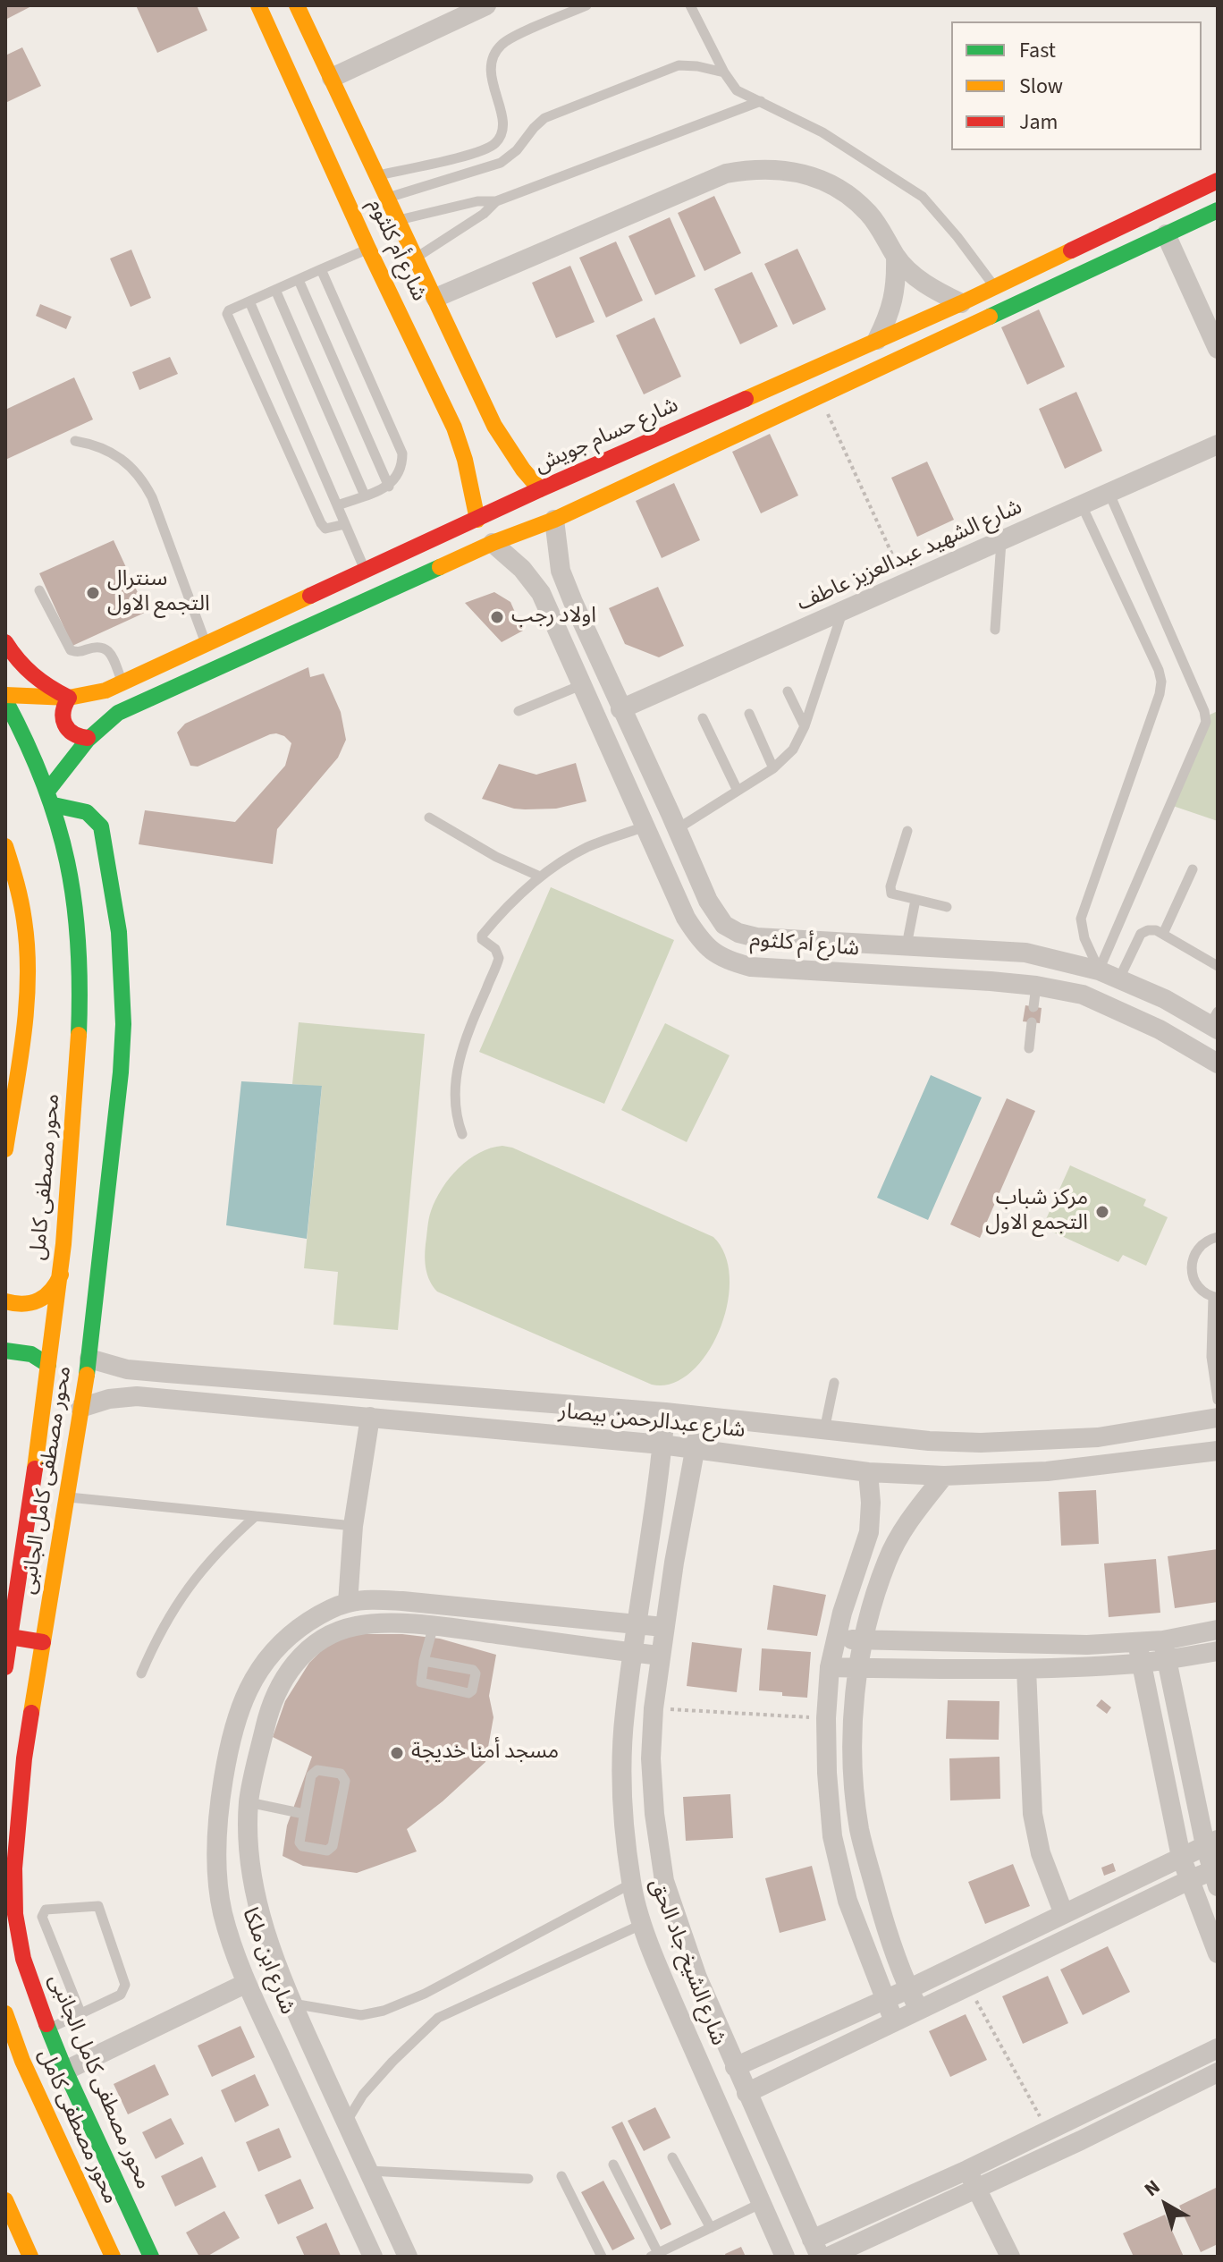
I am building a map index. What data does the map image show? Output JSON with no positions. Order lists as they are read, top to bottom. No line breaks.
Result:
{"streets":{"street":["شارع أم كلثوم","شارع حسام جويش","شارع الشهيد عبدالعزيز عاطف","محور مصطفى كامل","شارع عبدالرحمن بيصار","محور مصطفى كامل الجانبى","شارع ابن ملكا","شارع الشيخ جاد الحق"]},"crossings":[["شارع أم كلثوم","شارع حسام جويش"],["شارع أم كلثوم","شارع الشهيد عبدالعزيز عاطف"],["شارع حسام جويش","محور مصطفى كامل"],["محور مصطفى كامل","محور مصطفى كامل الجانبى"],["شارع عبدالرحمن بيصار","محور مصطفى كامل الجانبى"],["شارع عبدالرحمن بيصار","شارع الشيخ جاد الحق"],["شارع ابن ملكا","شارع الشيخ جاد الحق"]],"places":["سنترال التجمع الاول","اولاد رجب","مركز شباب التجمع الاول","مسجد أمنا خديجة"],"legend":["Fast","Slow","Jam"],"north":"top left"}
